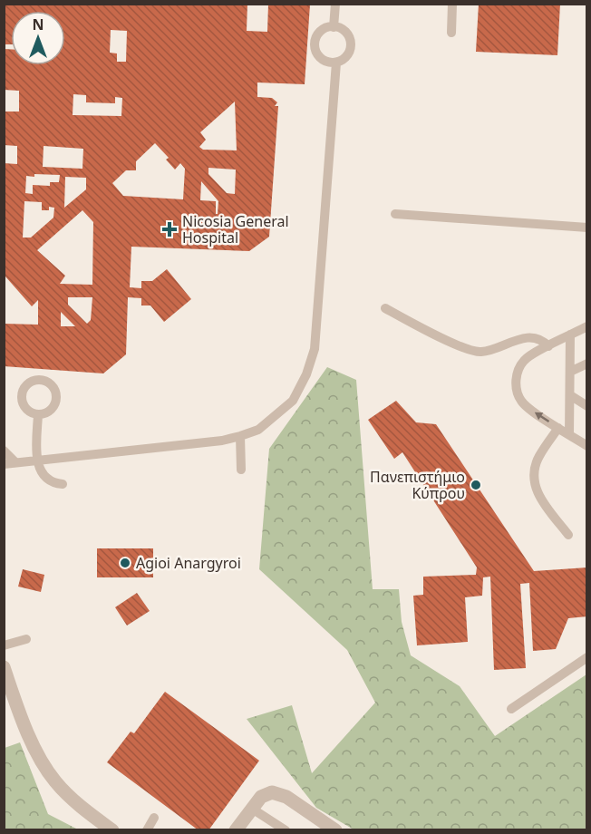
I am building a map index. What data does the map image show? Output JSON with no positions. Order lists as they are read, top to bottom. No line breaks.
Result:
{"places":{"health":["Nicosia General Hospital"],"other":["Πανεπιστήμιο Κύπρου","Agioi Anargyroi"]},"north":"top"}
